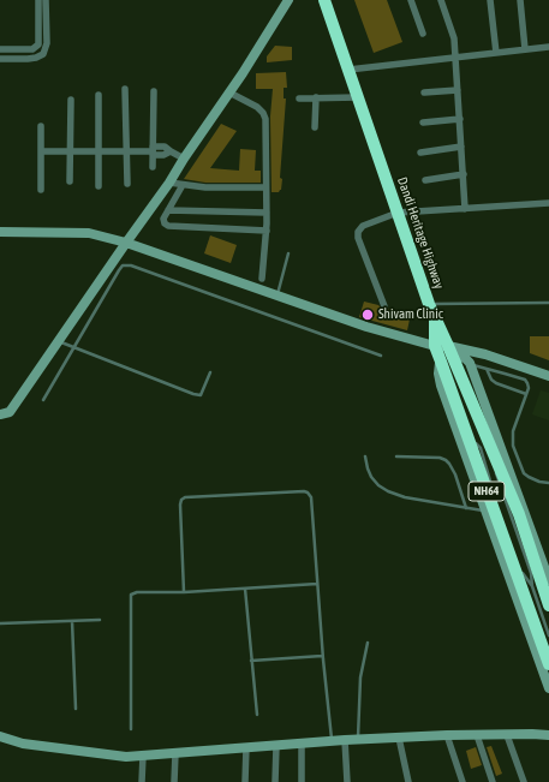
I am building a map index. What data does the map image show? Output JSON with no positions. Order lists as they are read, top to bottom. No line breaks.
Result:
{"streets":{"highway":["Dandi Heritage Highway","NH64"]},"crossings":[["Dandi Heritage Highway","NH64"]],"places":["Shivam Clinic"]}
